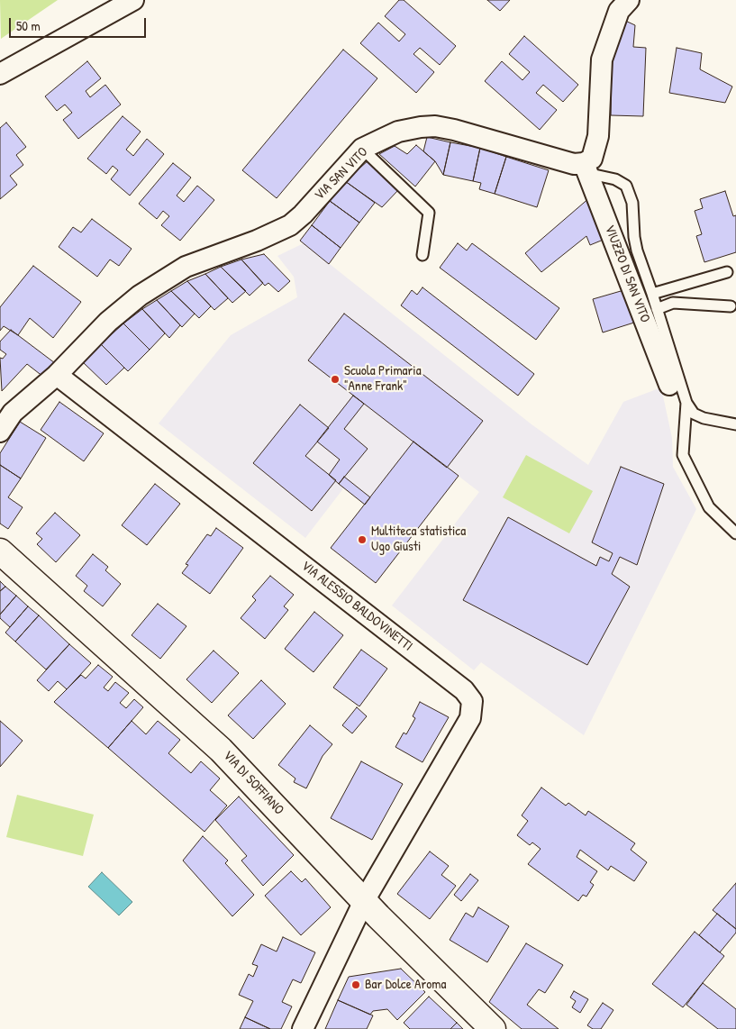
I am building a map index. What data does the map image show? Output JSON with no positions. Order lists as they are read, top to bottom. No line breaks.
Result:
{"streets":{"street":["VIA SAN VITO","VIUZZO DI SAN VITO","VIA ALESSIO BALDOVINETTI","VIA DI SOFFIANO"]},"crossings":[["VIA SAN VITO","VIUZZO DI SAN VITO"],["VIA SAN VITO","VIA ALESSIO BALDOVINETTI"],["VIA ALESSIO BALDOVINETTI","VIA DI SOFFIANO"]],"places":["Scuola Primaria \"Anne Frank\"","Multiteca statistica Ugo Giusti","Bar Dolce Aroma"],"scale_bar":"50 m"}
